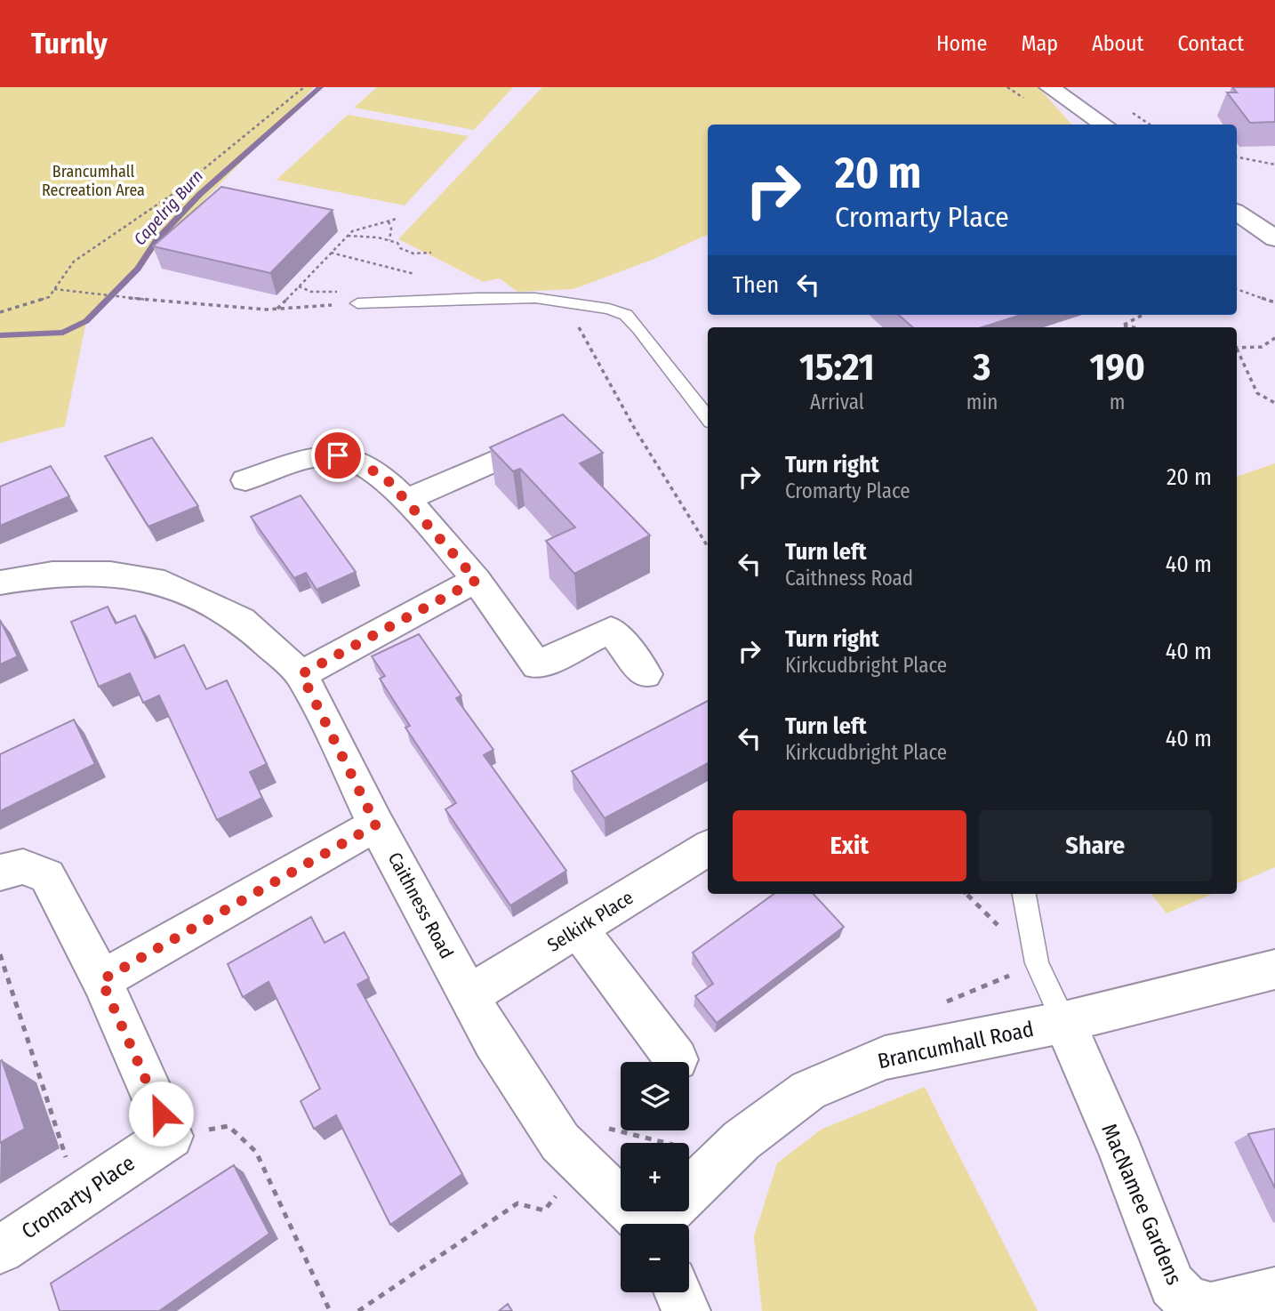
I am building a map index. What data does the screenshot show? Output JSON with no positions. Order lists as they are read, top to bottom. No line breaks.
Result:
{"streets":{"street":["Caithness Road","Selkirk Place","Brancumhall Road","Cromarty Place","MacNamee Gardens"]},"crossings":[["Caithness Road","Selkirk Place"],["Brancumhall Road","MacNamee Gardens"]],"water":["Capelrig Burn"],"parks":["Brancumhall Recreation Area"],"page":{"header":"Turnly","nav":["Home","Map","About","Contact"],"turn":["20 m","Cromarty Place"],"then":"Then","eta":["15:21","Arrival","3","min","190","m"],"list":[{"name":"Turn right","note":"Cromarty Place","value":"20 m"},{"name":"Turn left","note":"Caithness Road","value":"40 m"},{"name":"Turn right","note":"Kirkcudbright Place","value":"40 m"},{"name":"Turn left","note":"Kirkcudbright Place","value":"40 m"}],"buttons":["Exit","Share"],"map_buttons":["+","−"]}}
